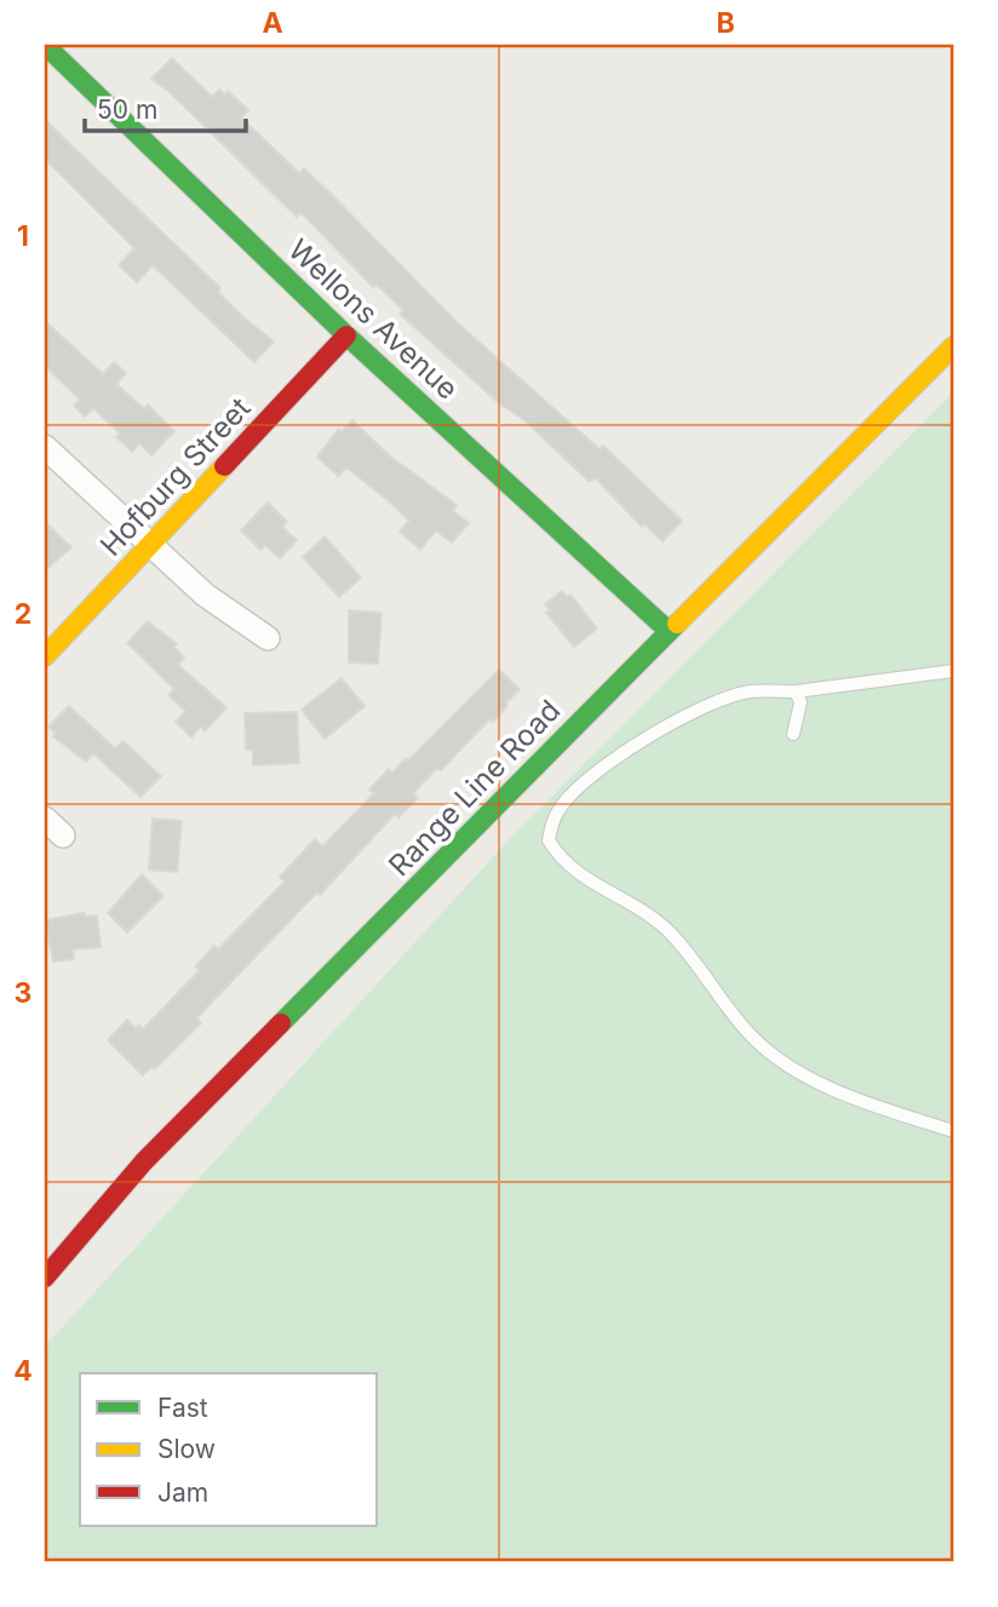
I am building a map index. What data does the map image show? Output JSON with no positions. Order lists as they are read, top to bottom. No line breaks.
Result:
{"streets":{"street":["Wellons Avenue","Hofburg Street","Range Line Road"]},"crossings":[["Wellons Avenue","Hofburg Street"],["Wellons Avenue","Range Line Road"]],"legend":["Fast","Slow","Jam"],"scale_bar":"50 m","grid":{"columns":["A","B"],"rows":["1","2","3","4"]}}
